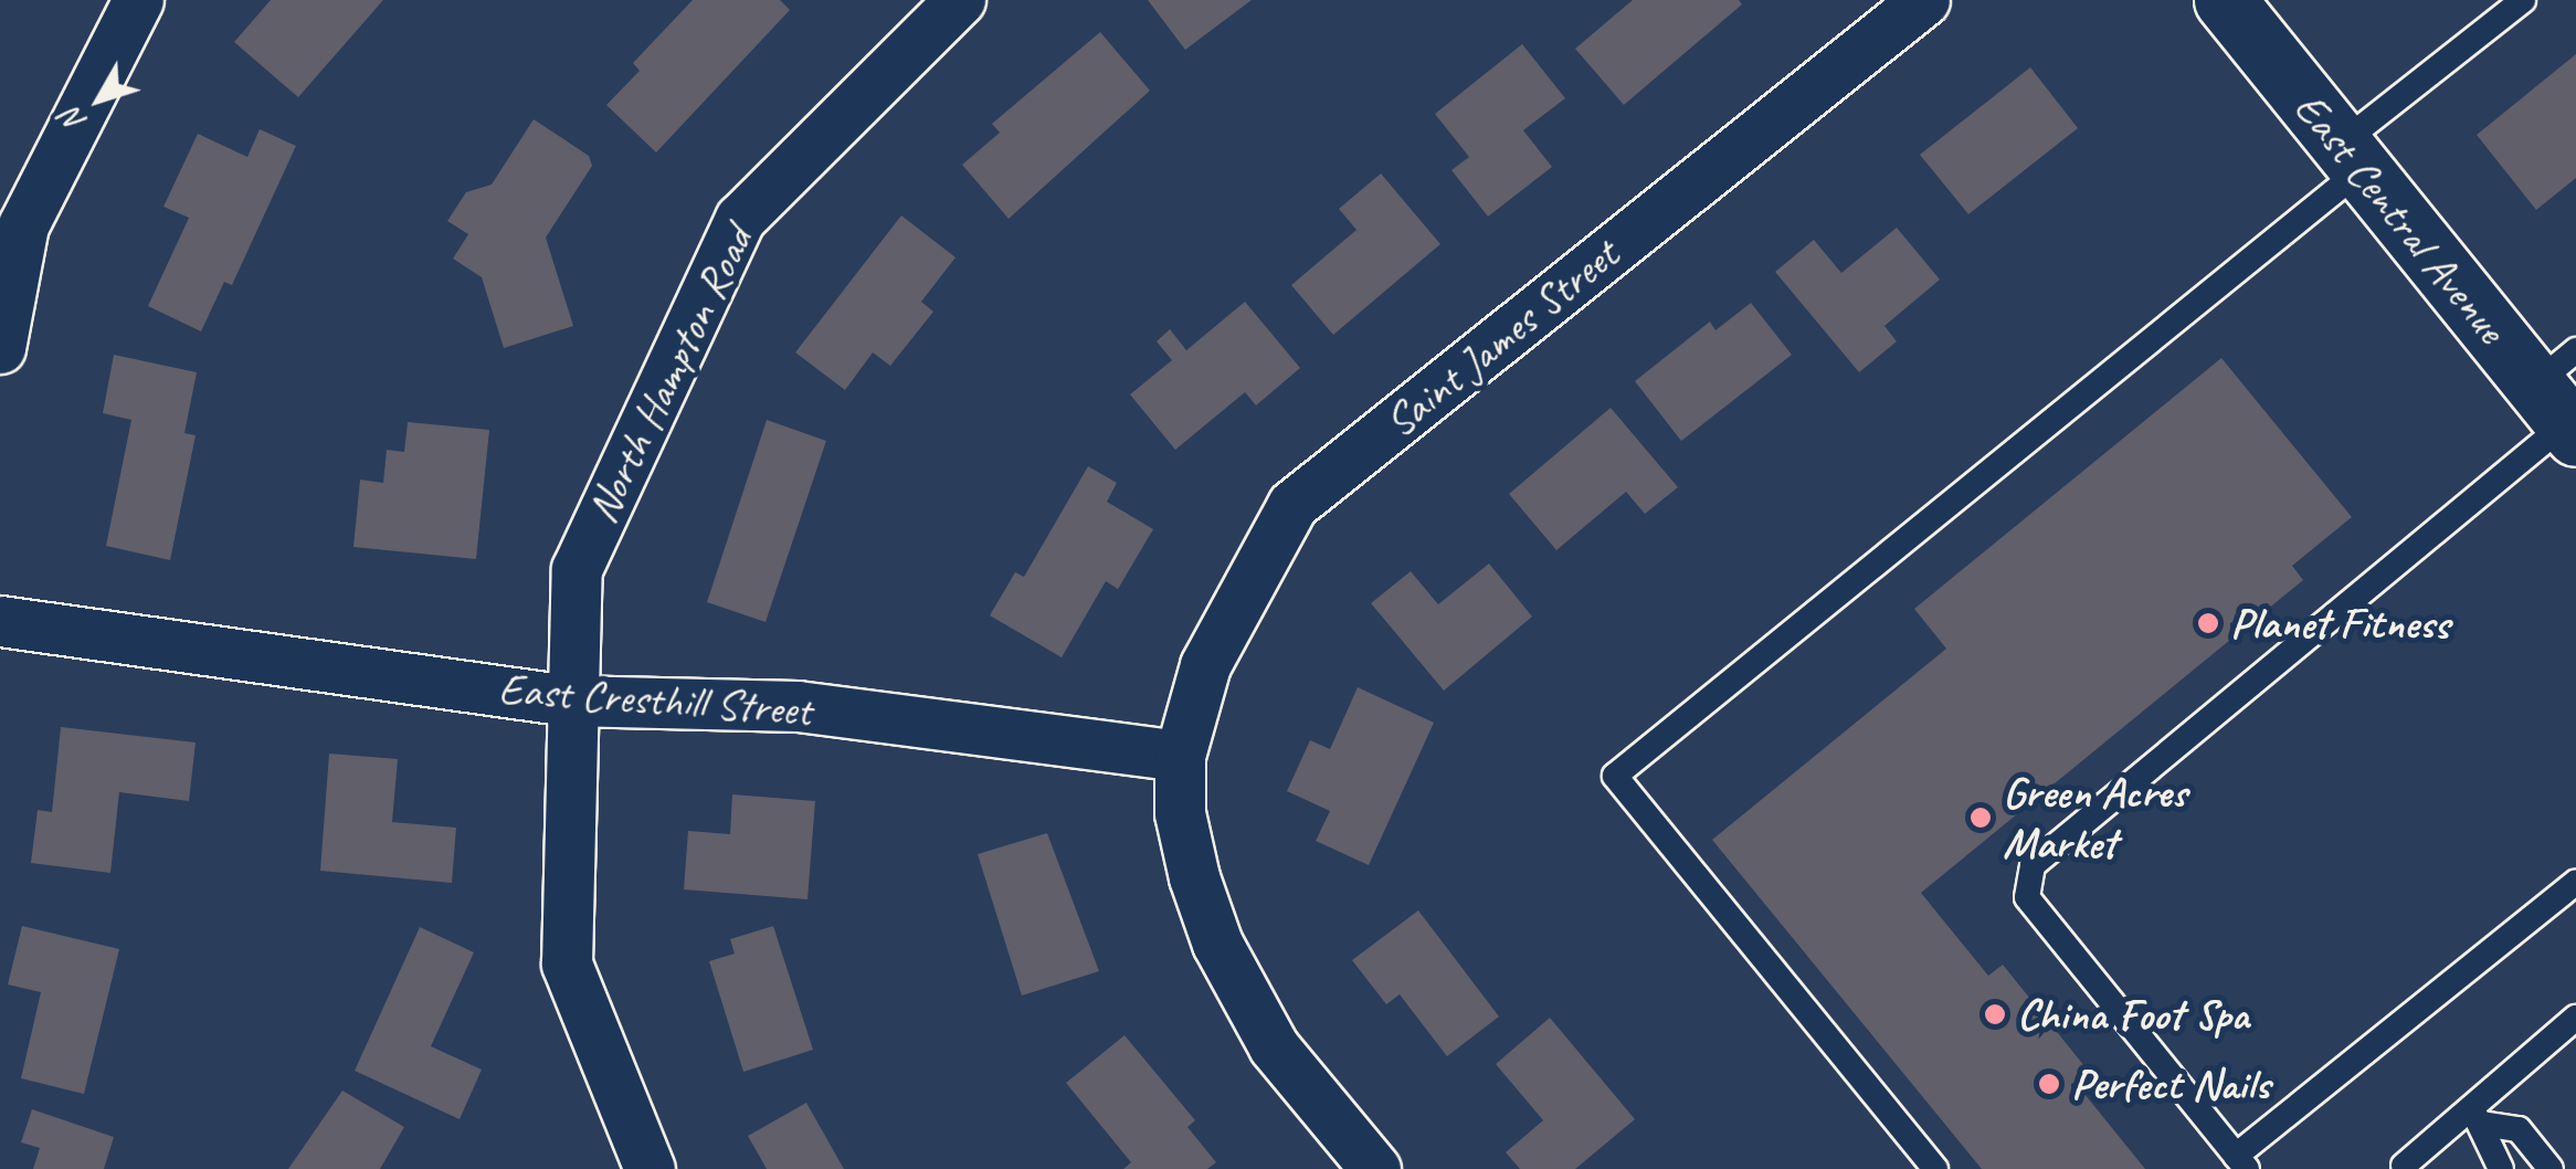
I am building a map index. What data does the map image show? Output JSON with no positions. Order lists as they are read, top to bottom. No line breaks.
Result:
{"streets":{"main road":["East Central Avenue"],"street":["Saint James Street","North Hampton Road","East Cresthill Street"]},"crossings":[["Saint James Street","East Cresthill Street"],["North Hampton Road","East Cresthill Street"]],"places":["Planet Fitness","Green Acres Market","China Foot Spa","Perfect Nails"],"north":"bottom left"}
